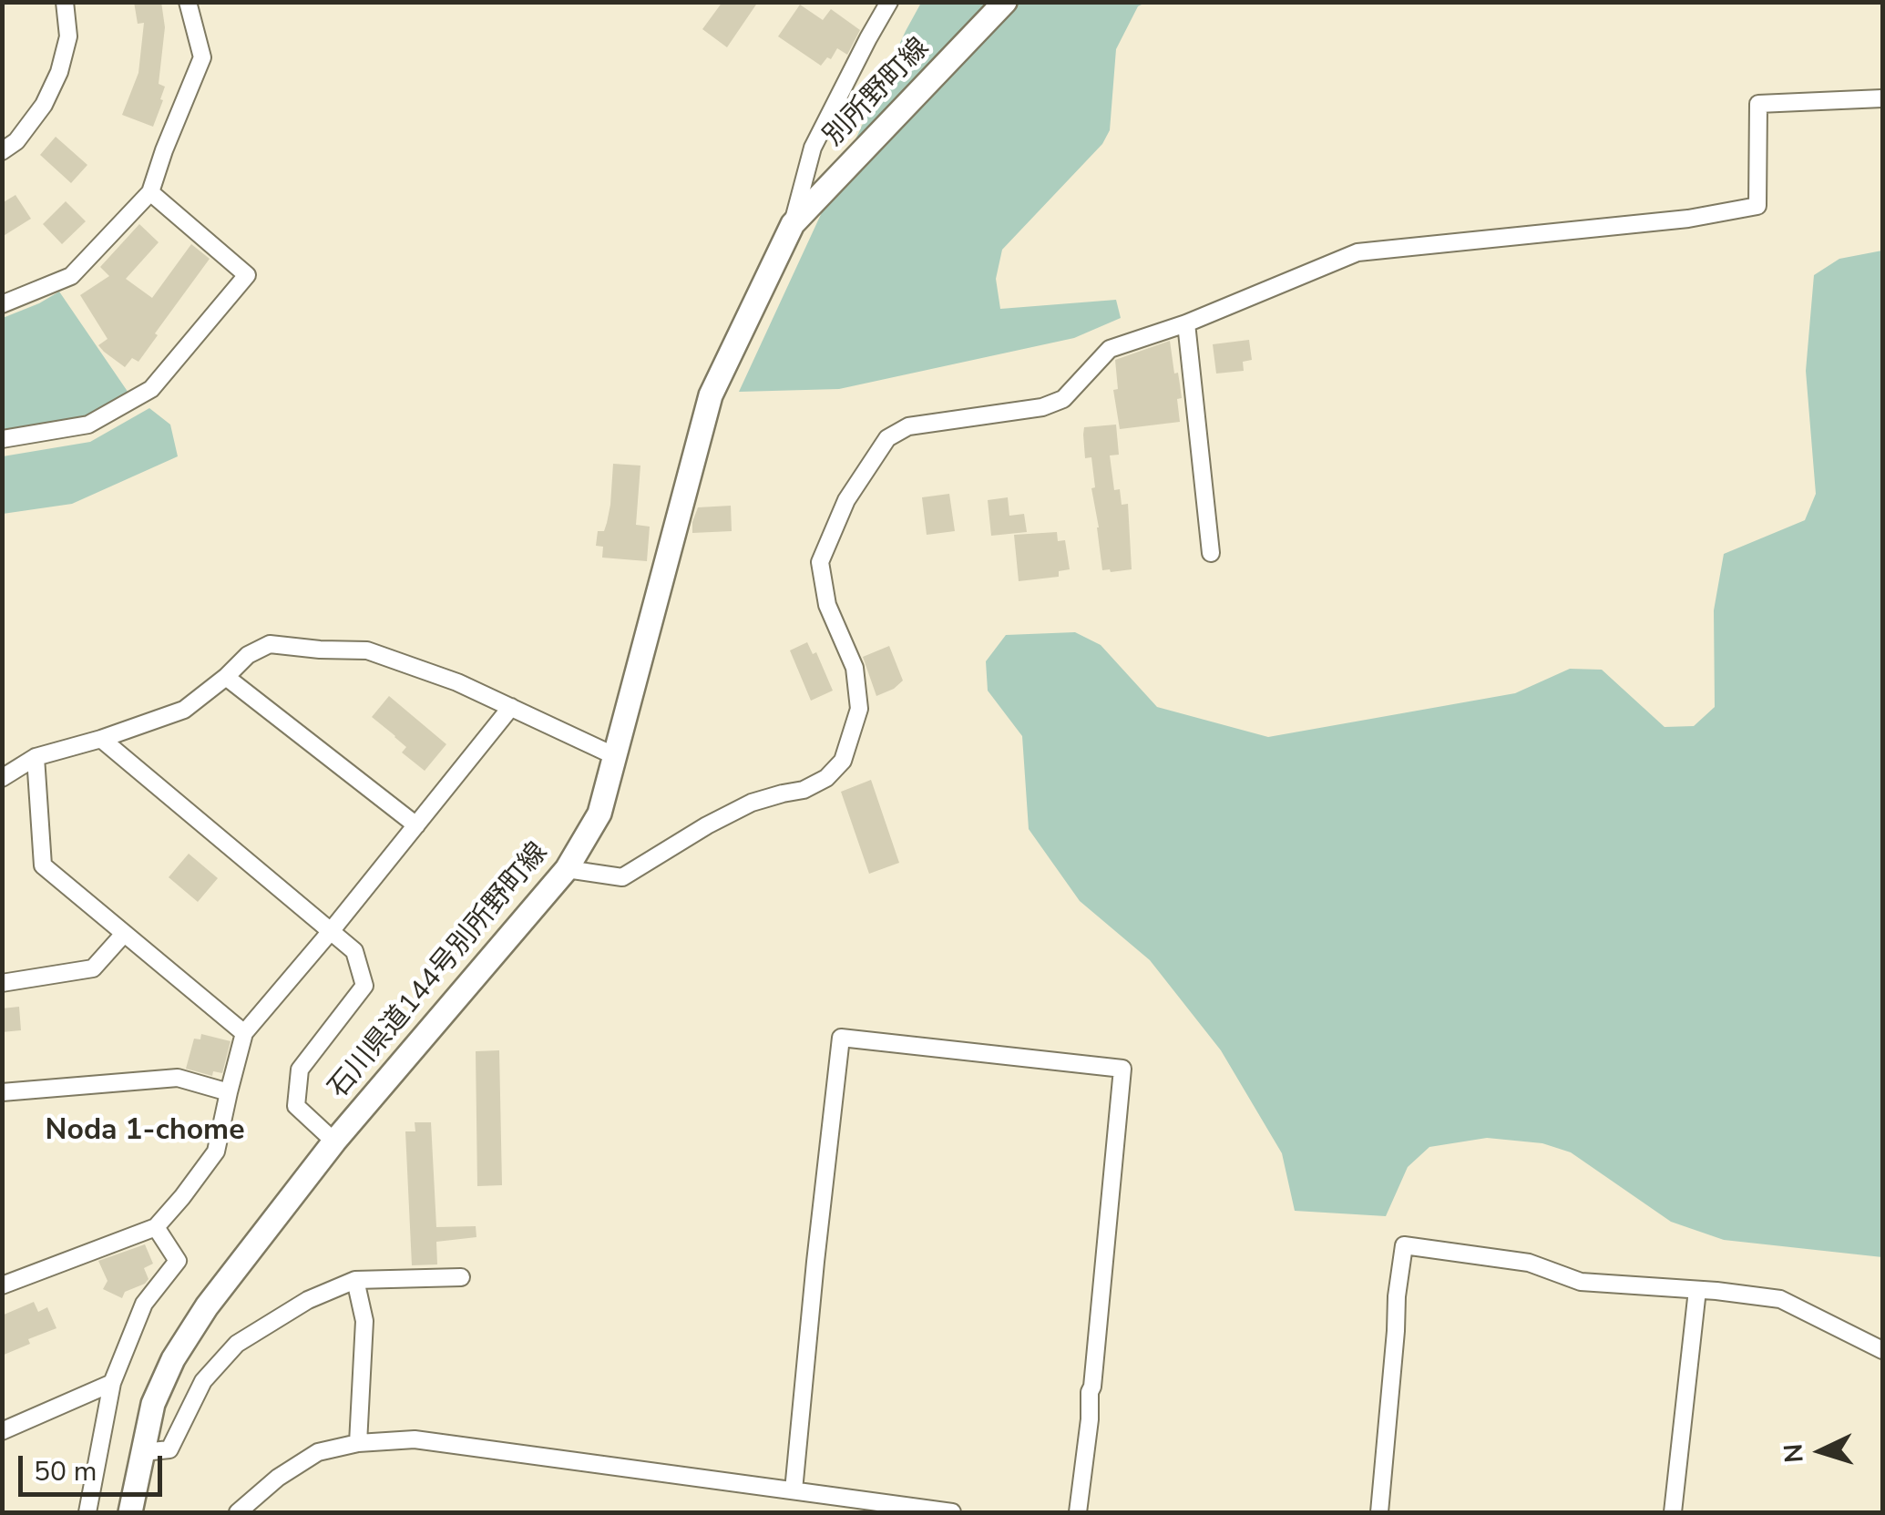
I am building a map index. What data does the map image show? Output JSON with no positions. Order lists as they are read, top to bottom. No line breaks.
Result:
{"streets":{"main road":["別所野町線","石川県道144号別所野町線"]},"crossings":[["別所野町線","石川県道144号別所野町線"]],"districts":["Noda 1-chome"],"scale_bar":"50 m","north":"left"}
